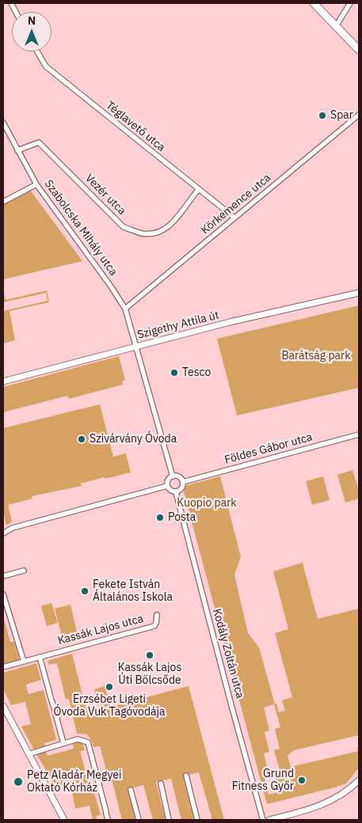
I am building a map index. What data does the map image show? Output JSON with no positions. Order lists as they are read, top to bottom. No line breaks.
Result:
{"streets":{"street":["Téglavető utca","Vezér utca","Körkemence utca","Szabolcska Mihály utca","Szigethy Attila út","Földes Gábor utca","Kassák Lajos utca","Kodály Zoltán utca"]},"crossings":[["Téglavető utca","Vezér utca"],["Téglavető utca","Körkemence utca"],["Vezér utca","Szabolcska Mihály utca"],["Körkemence utca","Szabolcska Mihály utca"],["Szabolcska Mihály utca","Szigethy Attila út"],["Földes Gábor utca","Kodály Zoltán utca"]],"parks":["Barátság park","Kuopio park"],"places":["Spar","Tesco","Szivárvány Óvoda","Posta","Fekete István Általános Iskola","Kassák Lajos Úti Bölcsőde","Erzsébet Ligeti Óvoda Vuk Tagóvodája","Grund Fitness Győr","Petz Aladár Megyei Oktató Kórház"],"north":"top"}
